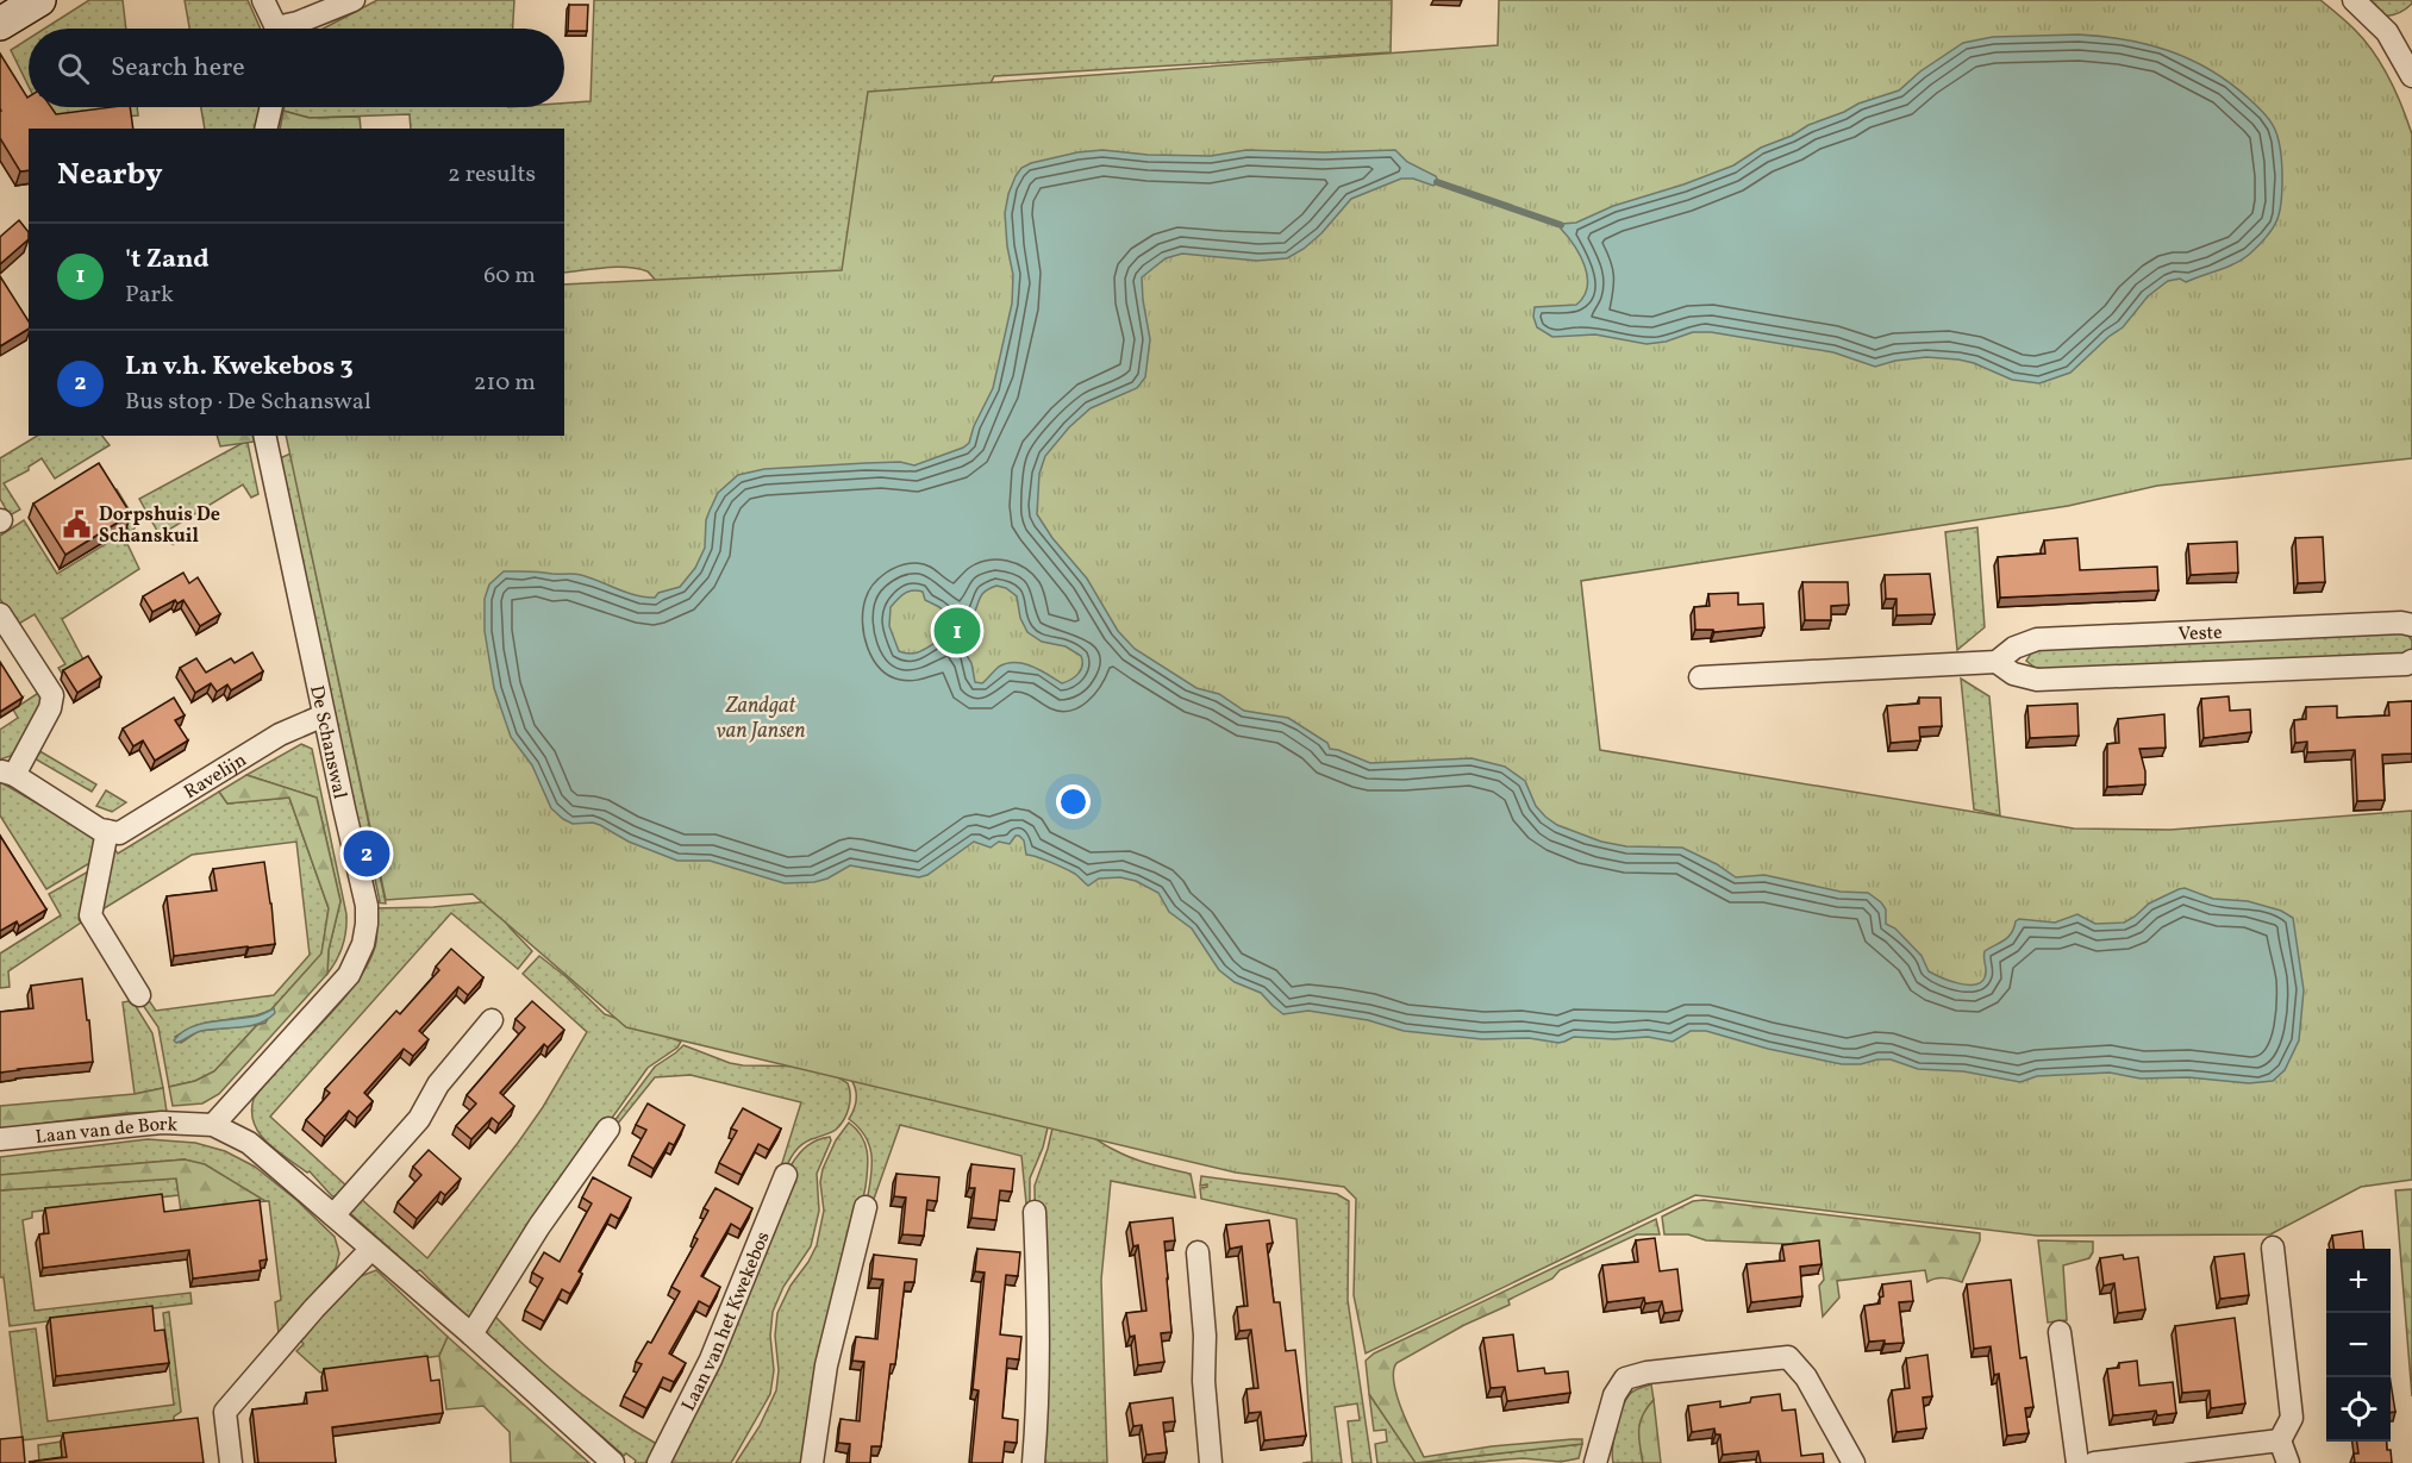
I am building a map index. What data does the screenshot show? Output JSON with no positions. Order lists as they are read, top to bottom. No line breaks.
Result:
{"streets":{"street":["Veste","De Schanswal","Ravelijn","Laan van de Bork","Laan van het Kwekebos"]},"crossings":[["De Schanswal","Ravelijn"],["De Schanswal","Laan van de Bork"]],"water":["Zandgat van Jansen"],"places":{"public building":["Dorpshuis De Schanskuil"]},"page":{"search":"Search here","heading":["Nearby","2 results"],"list":[{"mark":"1","name":"'t Zand","note":"Park","value":"60 m"},{"mark":"2","name":"Ln v.h. Kwekebos 3","note":"Bus stop · De Schanswal","value":"210 m"}],"pins":["1","2"],"map_buttons":["+","−"]}}
